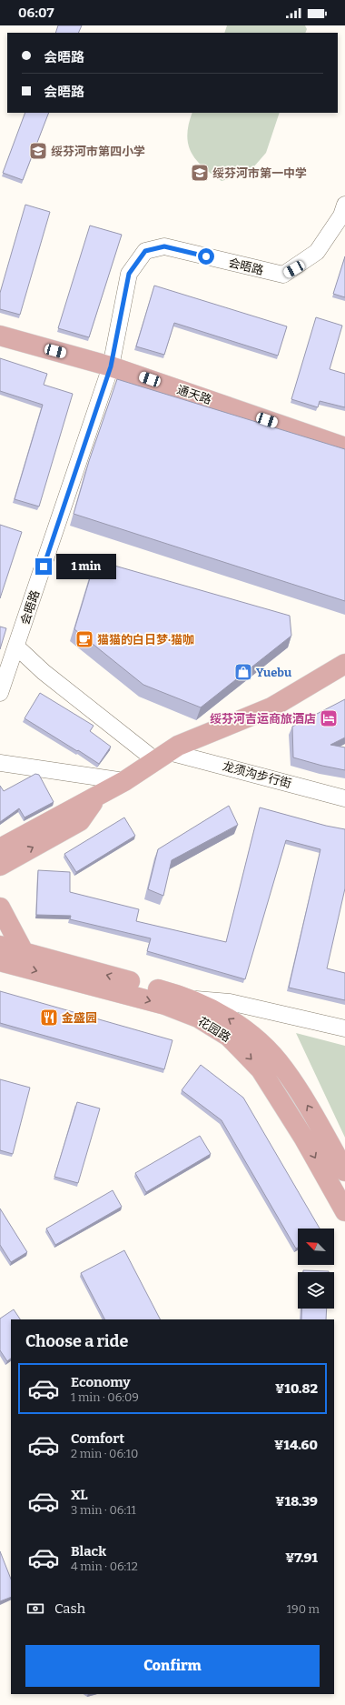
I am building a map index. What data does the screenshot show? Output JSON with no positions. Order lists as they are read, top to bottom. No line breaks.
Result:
{"streets":{"main road":["通天路","花园路"],"street":["会晤路","龙须沟步行街"]},"crossings":[["会晤路","通天路"]],"places":{"school or university":["绥芬河市第四小学","绥芬河市第一中学"],"cafe":["猫猫的白日梦·猫咖"],"shop":["Yuebu"],"hotel":["绥芬河吉运商旅酒店"],"restaurant":["金盛园"]},"north":"top left","page":{"status":"06:07","banner":["会晤路","会晤路"],"bubble":"1 min","heading":"Choose a ride","list":[{"name":"Economy","note":"1 min · 06:09","value":"¥10.82"},{"name":"Comfort","note":"2 min · 06:10","value":"¥14.60"},{"name":"XL","note":"3 min · 06:11","value":"¥18.39"},{"name":"Black","note":"4 min · 06:12","value":"¥7.91"}],"pay":["Cash","190 m"],"buttons":"Confirm"}}
